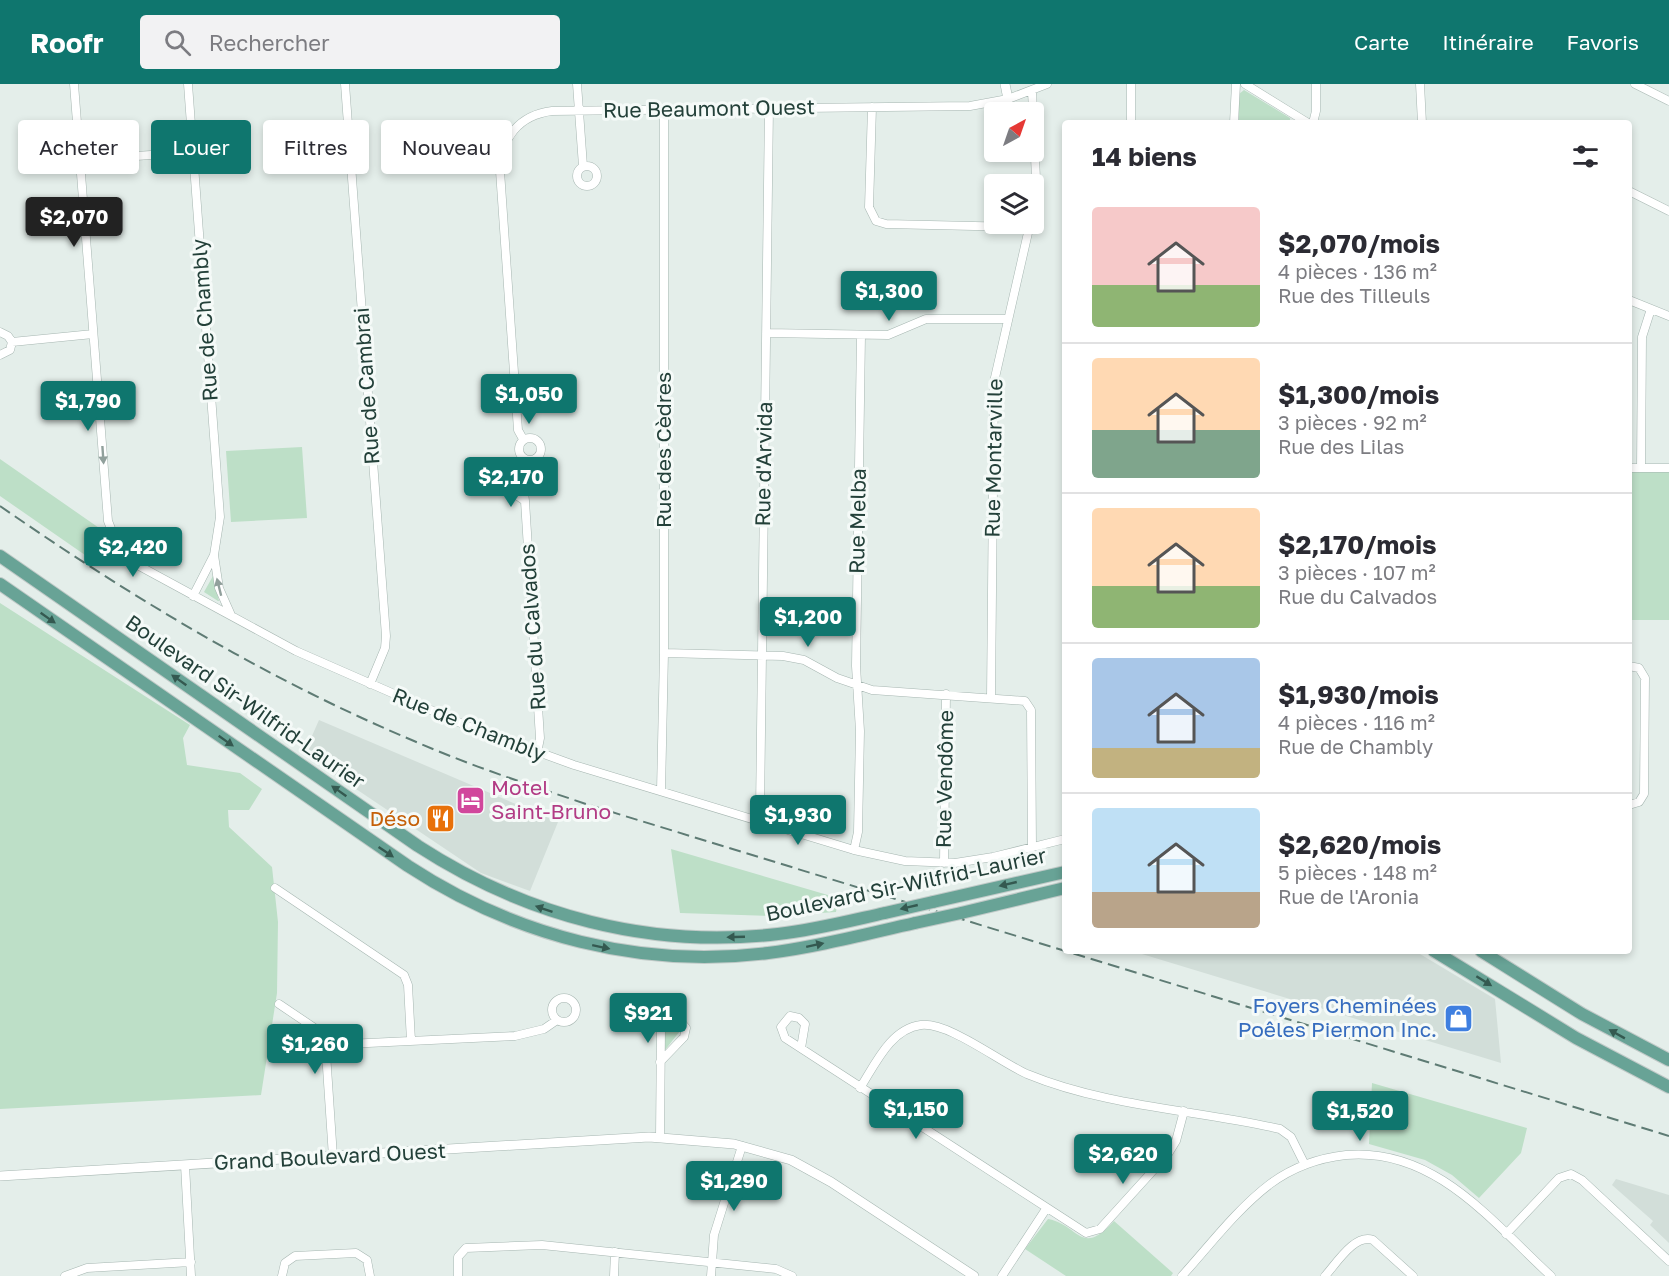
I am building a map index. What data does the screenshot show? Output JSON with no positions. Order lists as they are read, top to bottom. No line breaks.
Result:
{"streets":{"main road":["Boulevard Sir-Wilfrid-Laurier"],"street":["Rue Beaumont Ouest","Rue de Chambly","Rue de Cambrai","Rue des Cèdres","Rue Montarville","Rue d'Arvida","Rue Melba","Rue du Calvados","Rue Vendôme","Grand Boulevard Ouest"]},"crossings":[["Rue Beaumont Ouest","Rue des Cèdres"],["Rue Beaumont Ouest","Rue d'Arvida"],["Rue de Chambly","Rue de Cambrai"],["Rue de Chambly","Rue des Cèdres"],["Rue de Chambly","Rue d'Arvida"],["Rue de Chambly","Rue Melba"],["Rue de Chambly","Rue du Calvados"],["Rue de Chambly","Rue Vendôme"]],"places":{"hotel":["Motel Saint-Bruno"],"restaurant":["Déso"],"shop":["Foyers Cheminées Poêles Piermon Inc."]},"north":"top right","page":{"header":"Roofr","search":"Rechercher","nav":["Carte","Itinéraire","Favoris"],"chip":["Acheter","Louer","Filtres","Nouveau"],"heading":"14 biens","list":[{"name":"$2,070/mois","note":"4 pièces · 136 m² · Rue des Tilleuls"},{"name":"$1,300/mois","note":"3 pièces · 92 m² · Rue des Lilas"},{"name":"$2,170/mois","note":"3 pièces · 107 m² · Rue du Calvados"},{"name":"$1,930/mois","note":"4 pièces · 116 m² · Rue de Chambly"},{"name":"$2,620/mois","note":"5 pièces · 148 m² · Rue de l'Aronia"}],"price":["$2,070","$1,300","$1,050","$1,790","$2,170","$2,420","$1,200","$1,930","$921","$1,260","$1,150","$1,520","$2,620","$1,290"]}}
